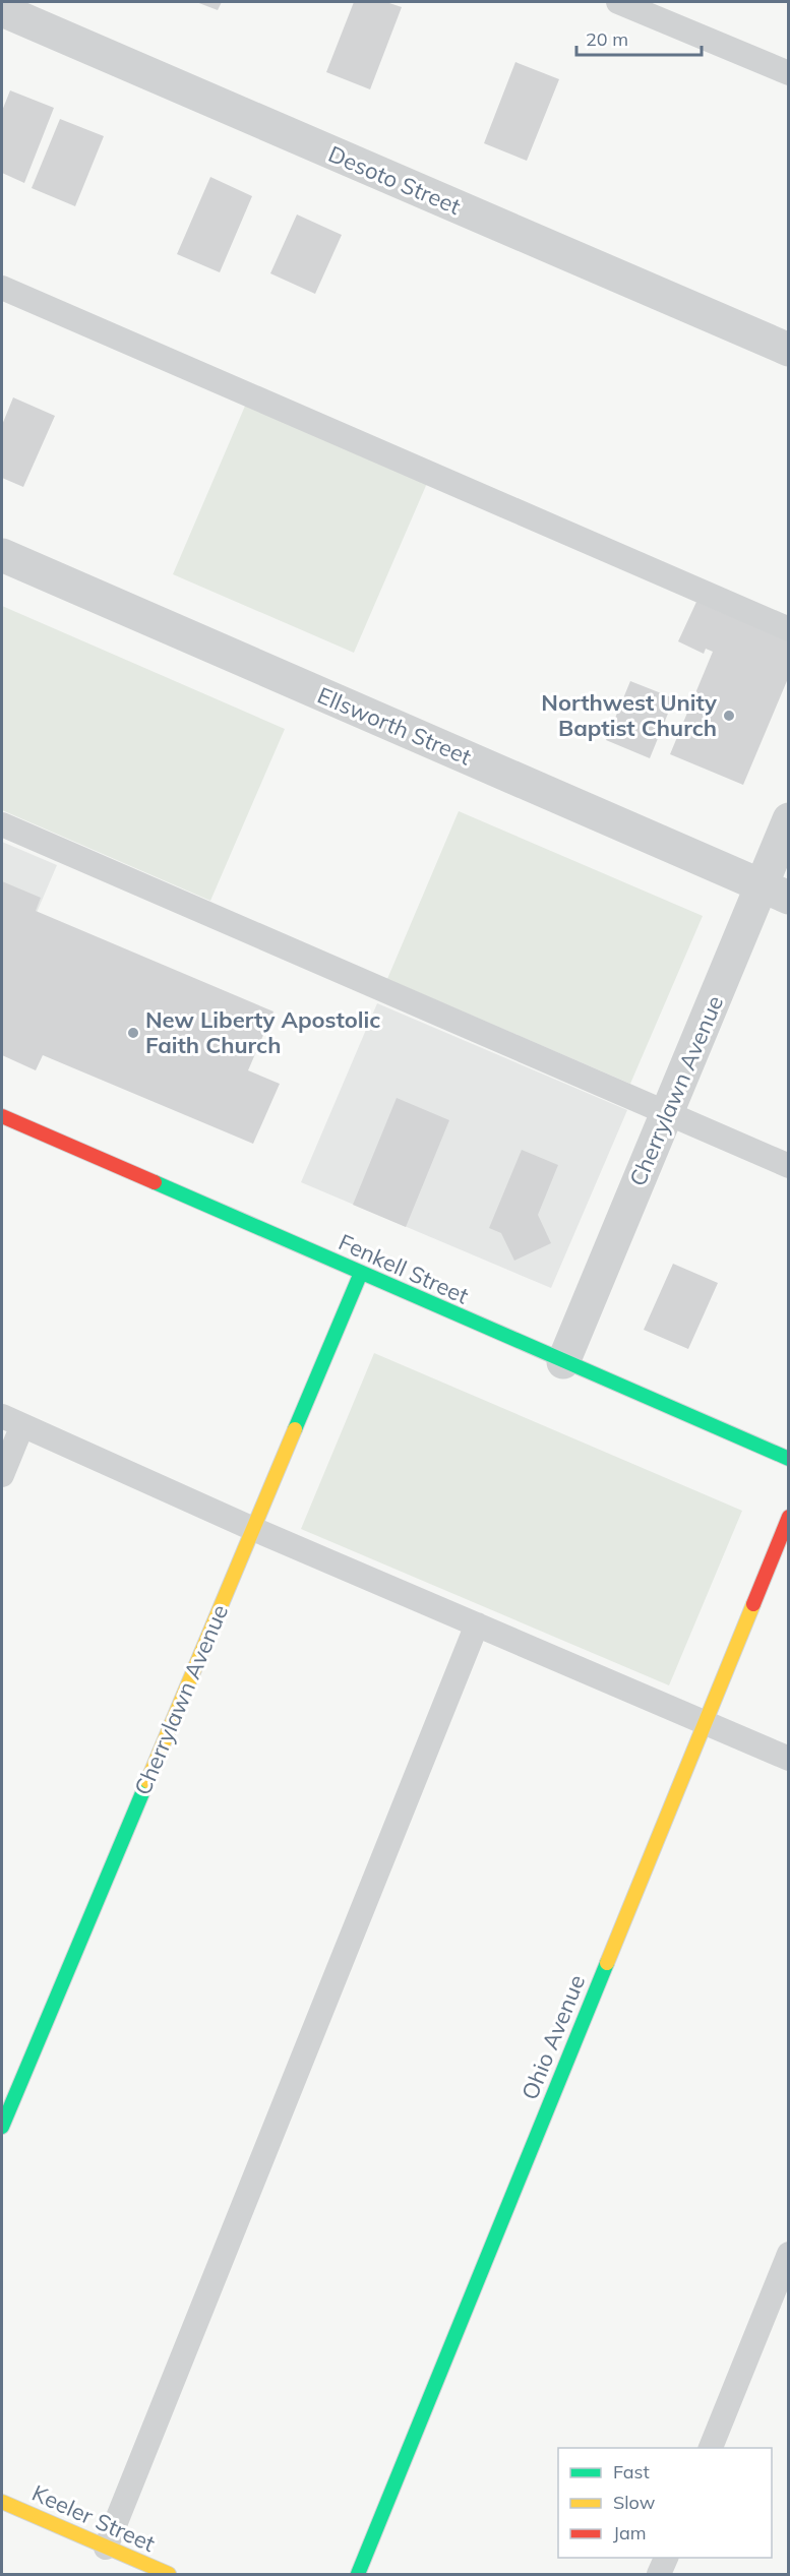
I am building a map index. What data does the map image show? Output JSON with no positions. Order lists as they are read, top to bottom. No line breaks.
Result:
{"streets":{"street":["Desoto Street","Ellsworth Street","Cherrylawn Avenue","Fenkell Street","Ohio Avenue","Keeler Street"]},"crossings":[["Ellsworth Street","Cherrylawn Avenue"],["Cherrylawn Avenue","Fenkell Street"]],"places":["Northwest Unity Baptist Church","New Liberty Apostolic Faith Church"],"legend":["Fast","Slow","Jam"],"scale_bar":"20 m"}
